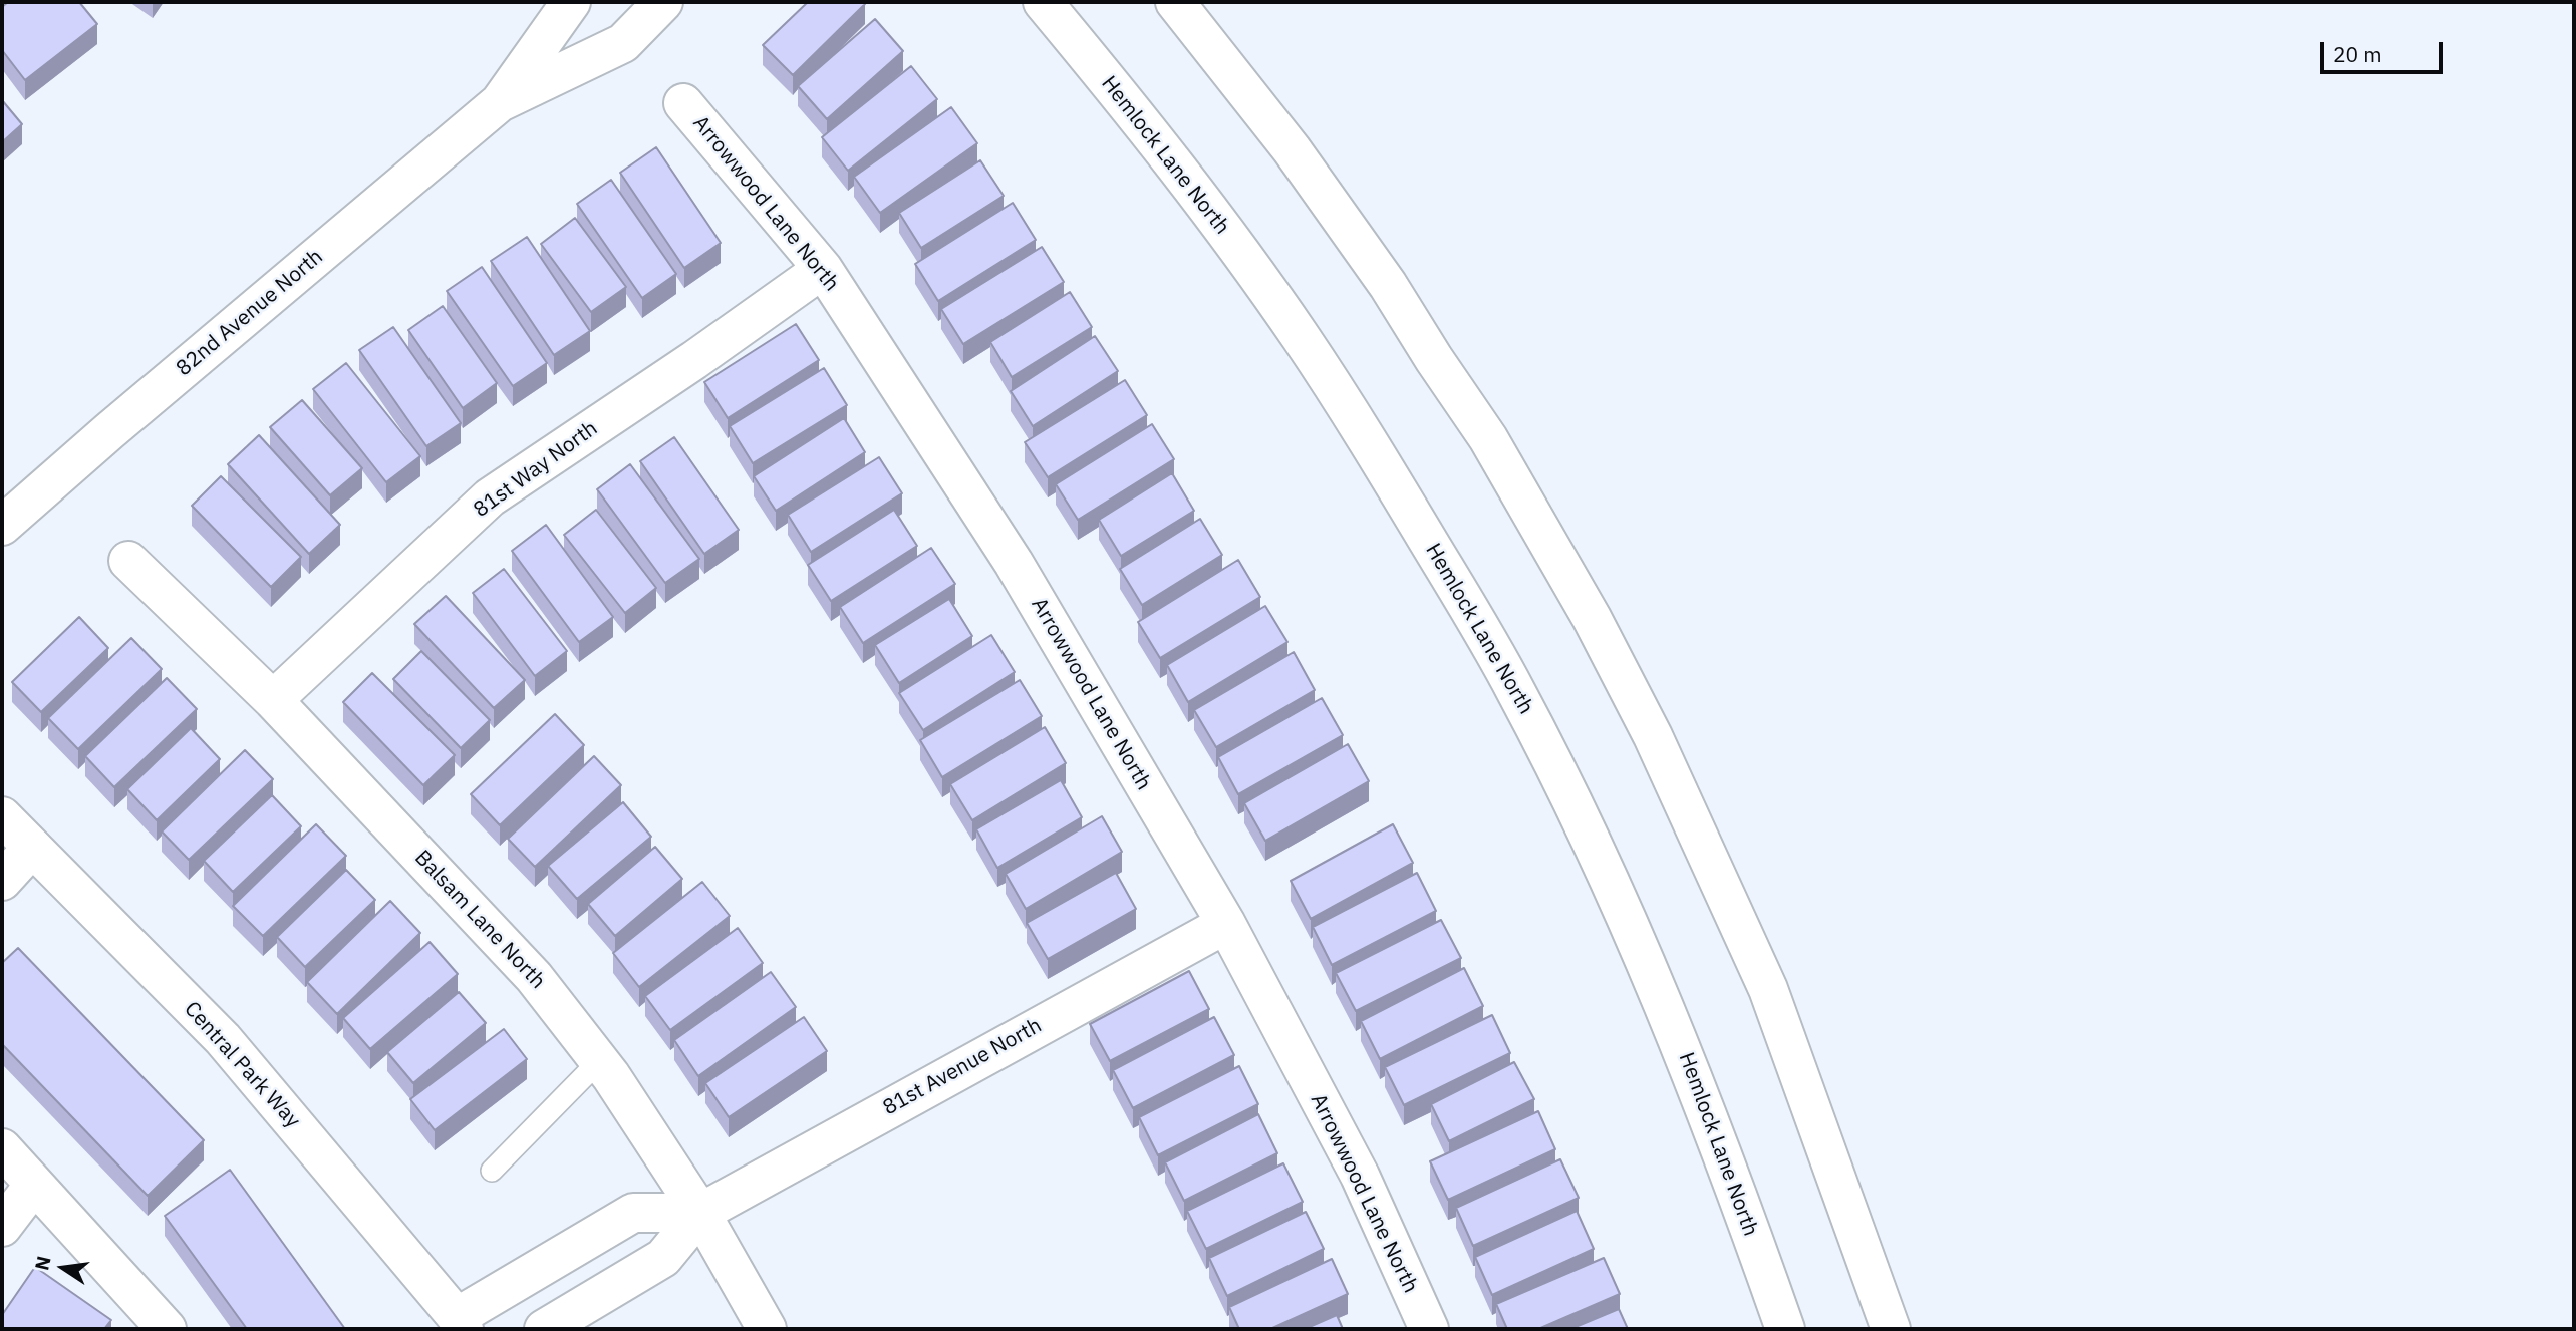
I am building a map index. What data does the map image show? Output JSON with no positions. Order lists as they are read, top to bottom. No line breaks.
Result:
{"streets":{"street":["Hemlock Lane North","Arrowwood Lane North","82nd Avenue North","81st Way North","Balsam Lane North","Central Park Way","81st Avenue North"]},"crossings":[["Arrowwood Lane North","81st Way North"],["Arrowwood Lane North","81st Avenue North"],["81st Way North","Balsam Lane North"],["Balsam Lane North","81st Avenue North"],["Central Park Way","81st Avenue North"]],"scale_bar":"20 m","north":"left"}
